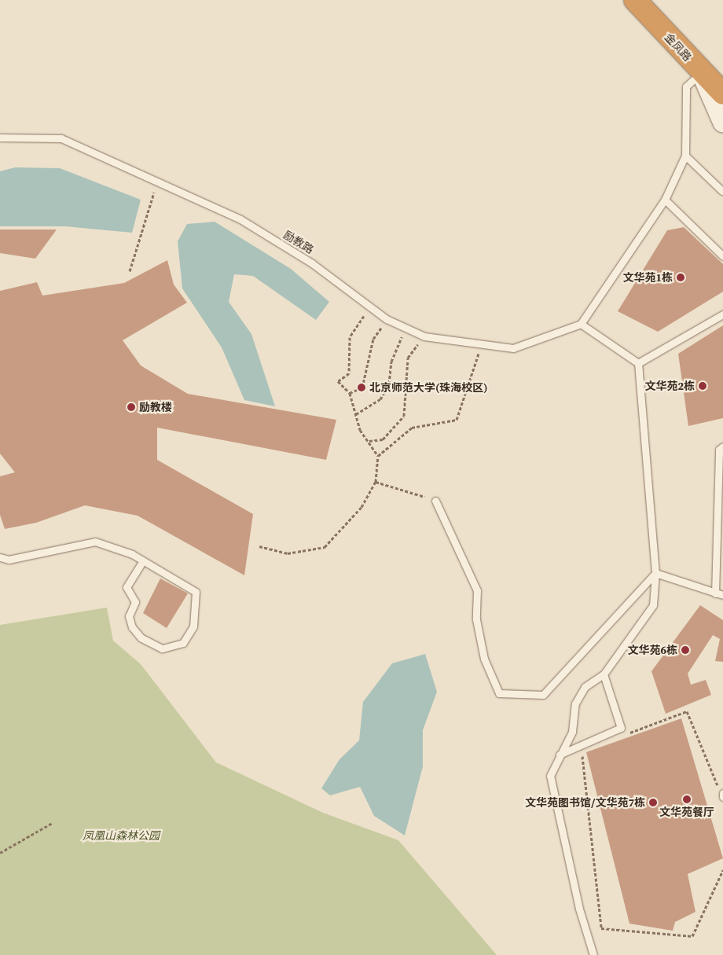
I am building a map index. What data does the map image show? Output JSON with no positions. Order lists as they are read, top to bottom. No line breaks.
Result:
{"streets":{"highway":["金凤路"],"lane":["励教路"]},"parks":["凤凰山森林公园"],"places":["文华苑1栋","文华苑2栋","北京师范大学(珠海校区)","励教楼","文华苑6栋","文华苑餐厅","文华苑图书馆/文华苑7栋"]}
